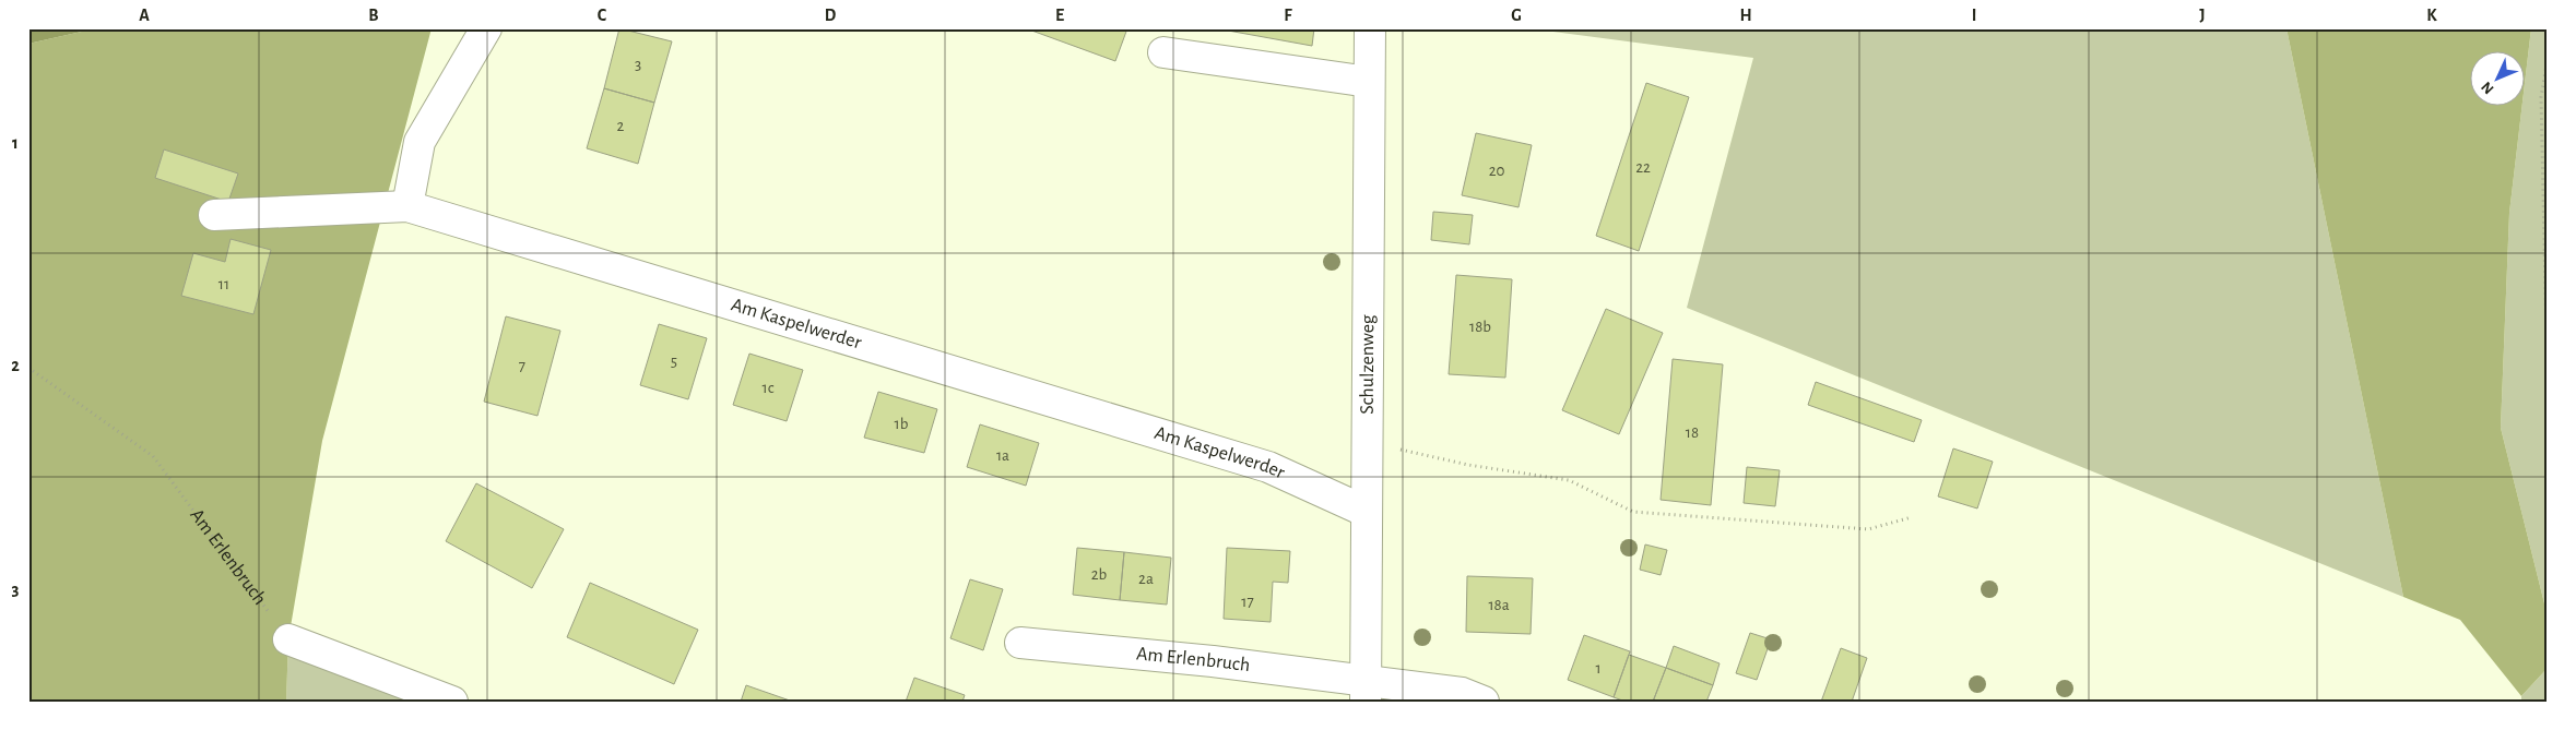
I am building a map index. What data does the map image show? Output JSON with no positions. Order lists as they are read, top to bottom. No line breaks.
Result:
{"streets":{"street":["Am Kaspelwerder","Schulzenweg","Am Erlenbruch"]},"crossings":[["Am Kaspelwerder","Schulzenweg"],["Schulzenweg","Am Erlenbruch"]],"house_numbers":["3","2","22","20","11","18b","5","7","1c","1b","18","1a","2b","2a","17","18a","1"],"north":"bottom left","grid":{"columns":["A","B","C","D","E","F","G","H","I","J","K"],"rows":["1","2","3"]}}
